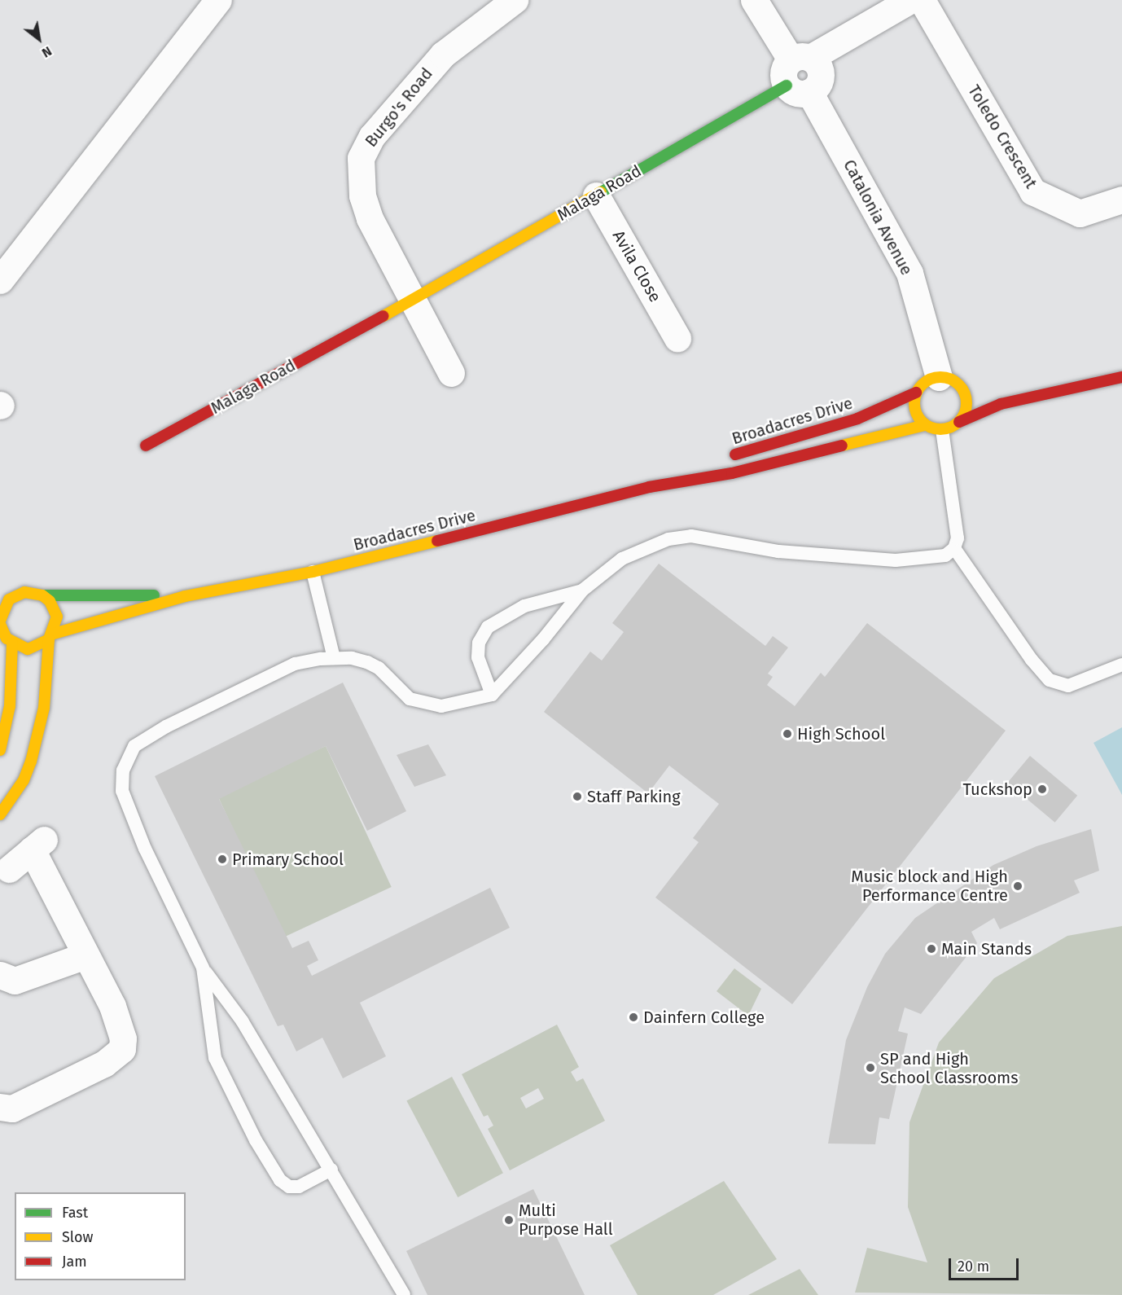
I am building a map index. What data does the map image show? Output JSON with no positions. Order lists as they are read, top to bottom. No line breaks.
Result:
{"streets":{"street":["Burgo's Road","Toledo Crescent","Malaga Road","Catalonia Avenue","Avila Close","Broadacres Drive"]},"crossings":[["Burgo's Road","Malaga Road"],["Malaga Road","Catalonia Avenue"],["Malaga Road","Avila Close"],["Catalonia Avenue","Broadacres Drive"]],"places":["High School","Tuckshop","Staff Parking","Primary School","Music block and High Performance Centre","Main Stands","Dainfern College","SP and High School Classrooms","Multi Purpose Hall"],"legend":["Fast","Slow","Jam"],"scale_bar":"20 m","north":"bottom right"}
